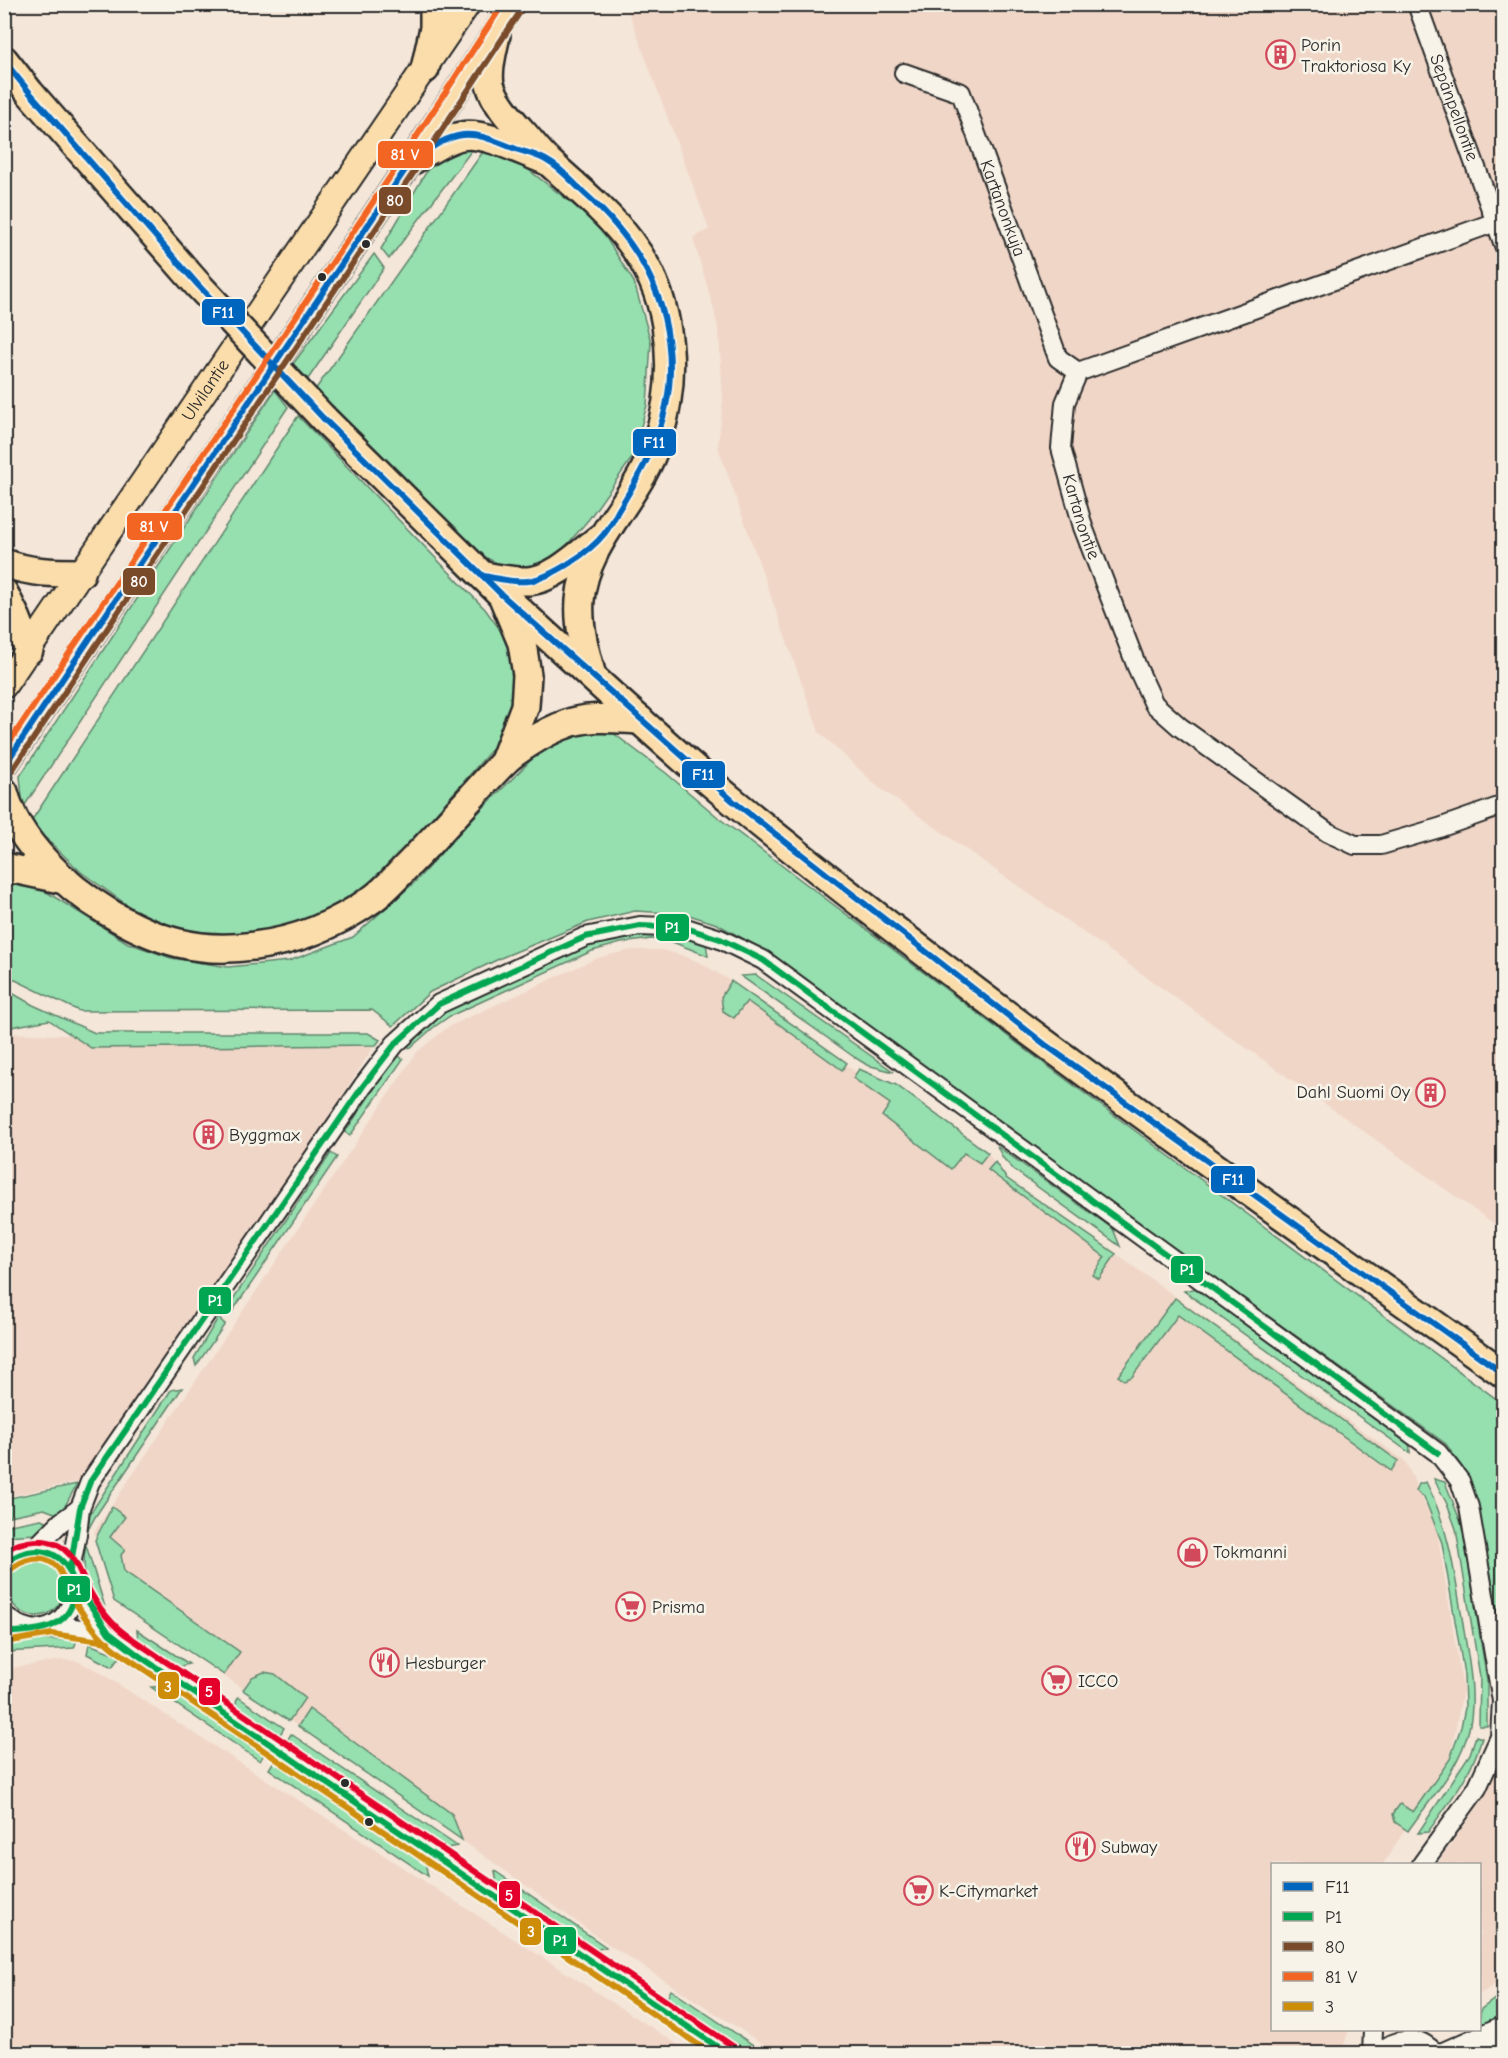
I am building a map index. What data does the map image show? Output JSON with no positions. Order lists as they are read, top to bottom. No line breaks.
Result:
{"streets":{"main road":["Ulvilantie"],"street":["Sepänpellontie","Kartanonkuja","Kartanontie"]},"crossings":[["Kartanonkuja","Kartanontie"]],"places":{"building":["Porin Traktoriosa Ky","Dahl Suomi Oy","Byggmax"],"shop":["Tokmanni"],"supermarket":["Prisma","ICCO","K-Citymarket"],"restaurant":["Hesburger","Subway"]},"lines":["transit line 80","transit line F11","transit line P1","transit line 5","transit line 3"],"legend":["F11","P1","80","81 V","3"]}
